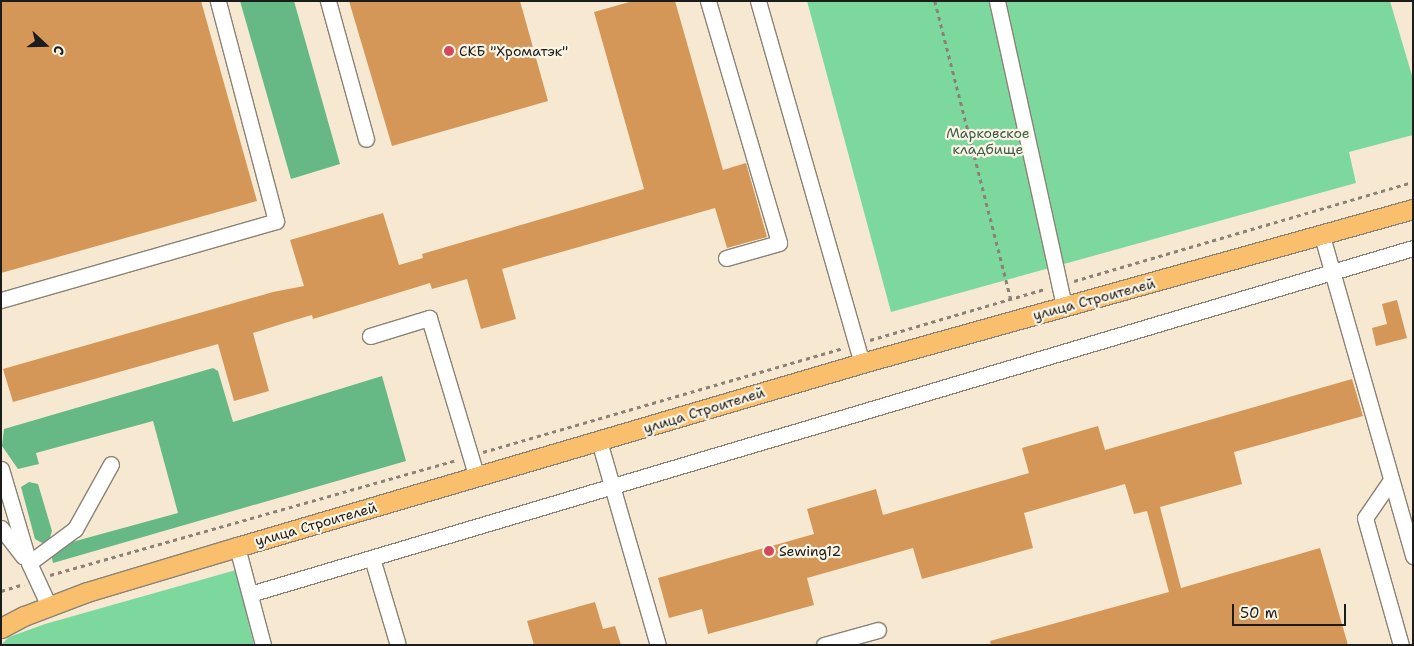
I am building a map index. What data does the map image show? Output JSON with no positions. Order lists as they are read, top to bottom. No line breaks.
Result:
{"streets":{"main road":["улица Строителей"]},"parks":["Марковское кладбище"],"places":["СКБ \"Хроматэк\"","Sewing12"],"scale_bar":"50 m","north":"right"}
